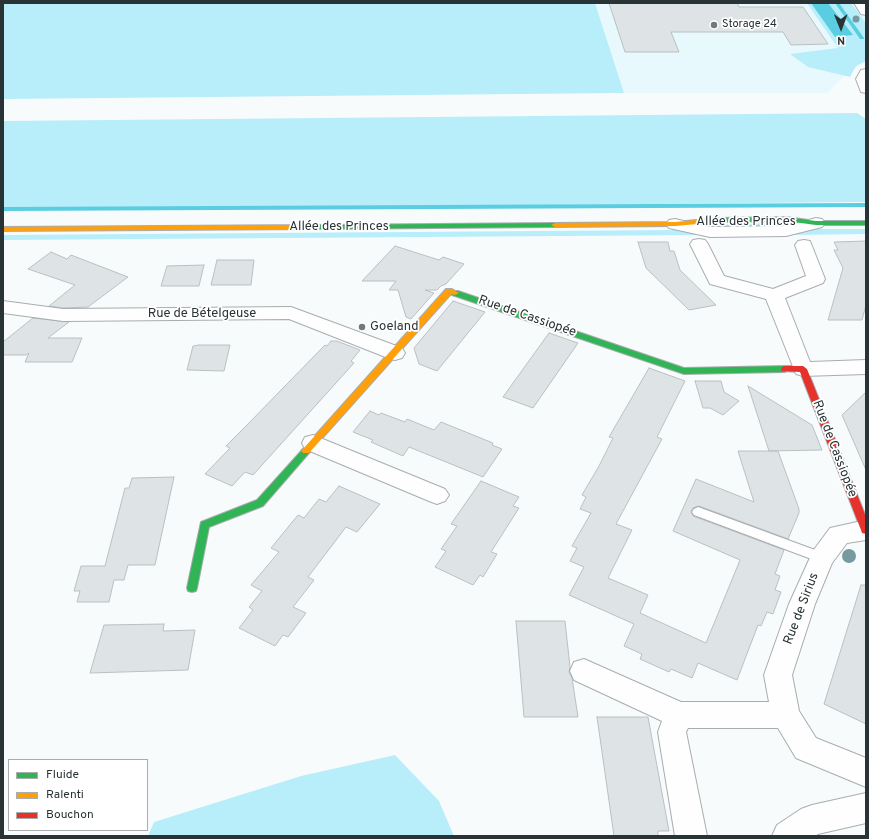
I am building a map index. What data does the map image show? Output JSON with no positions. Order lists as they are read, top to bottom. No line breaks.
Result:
{"streets":{"street":["Allée des Princes","Rue de Bételgeuse","Rue de Cassiopée","Rue de Sirius"]},"crossings":[["Rue de Bételgeuse","Rue de Cassiopée"],["Rue de Cassiopée","Rue de Sirius"]],"places":["Storage 24","Goeland"],"legend":["Fluide","Ralenti","Bouchon"],"north":"bottom"}
